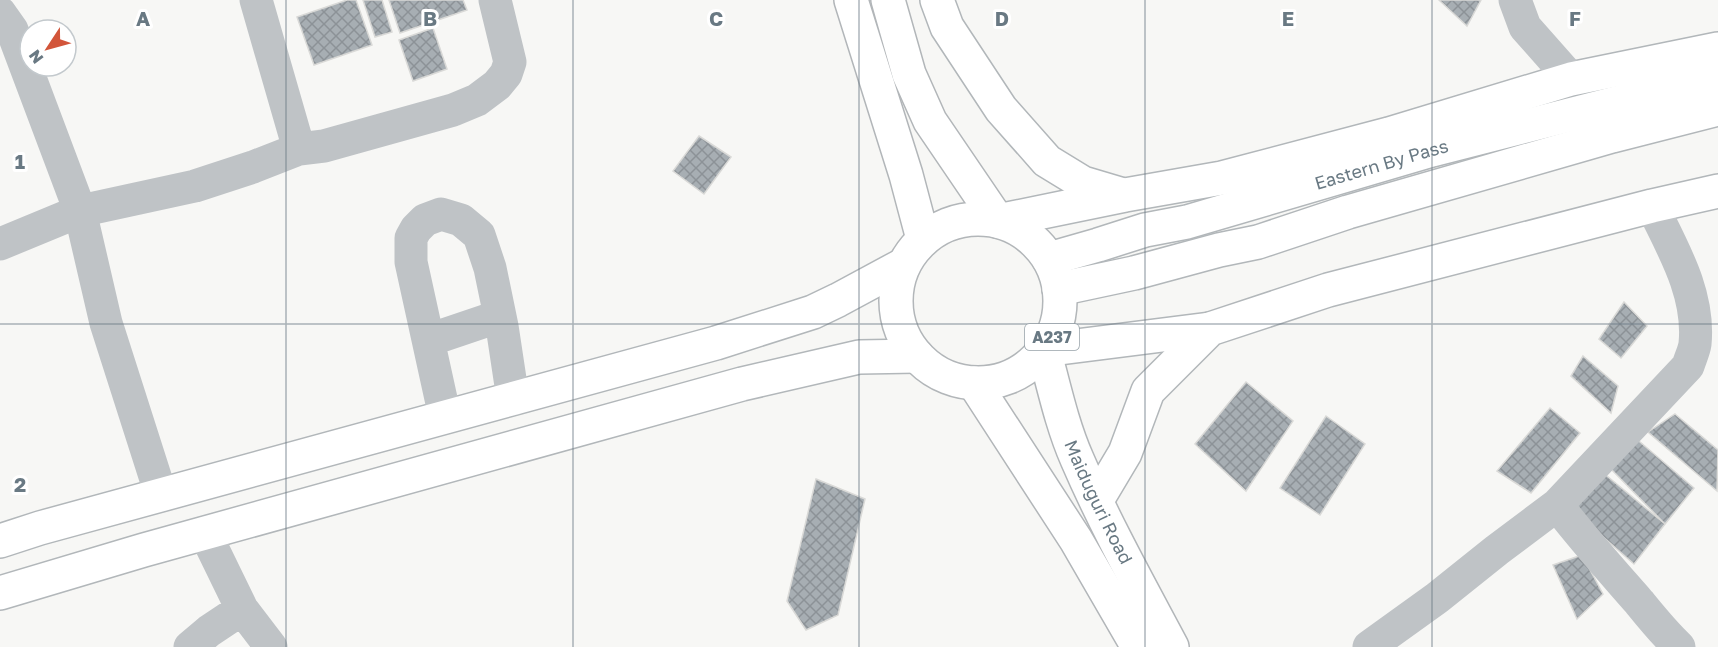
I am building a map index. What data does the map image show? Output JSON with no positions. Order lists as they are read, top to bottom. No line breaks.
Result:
{"streets":{"main road":["Eastern By Pass","A237","Maiduguri Road"]},"crossings":[["Eastern By Pass","A237"],["Eastern By Pass","Maiduguri Road"],["A237","Maiduguri Road"]],"north":"bottom left","grid":{"columns":["A","B","C","D","E","F"],"rows":["1","2"]}}
